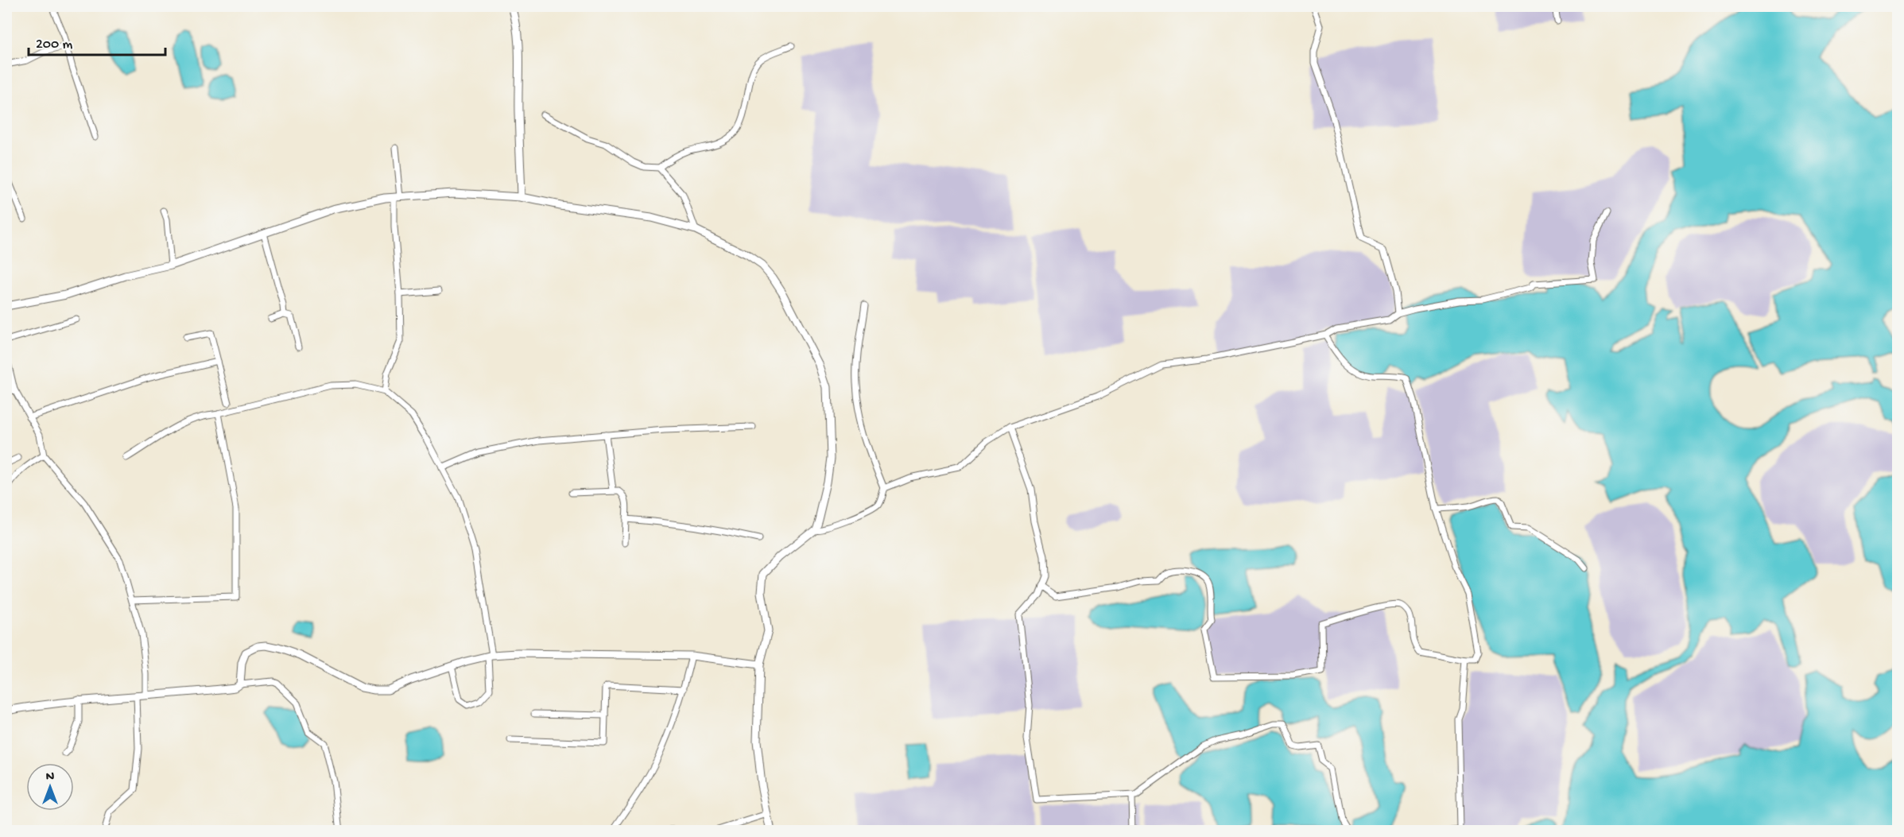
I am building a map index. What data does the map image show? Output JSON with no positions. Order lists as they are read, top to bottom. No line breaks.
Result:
{"scale_bar":"200 m","north":"top"}
